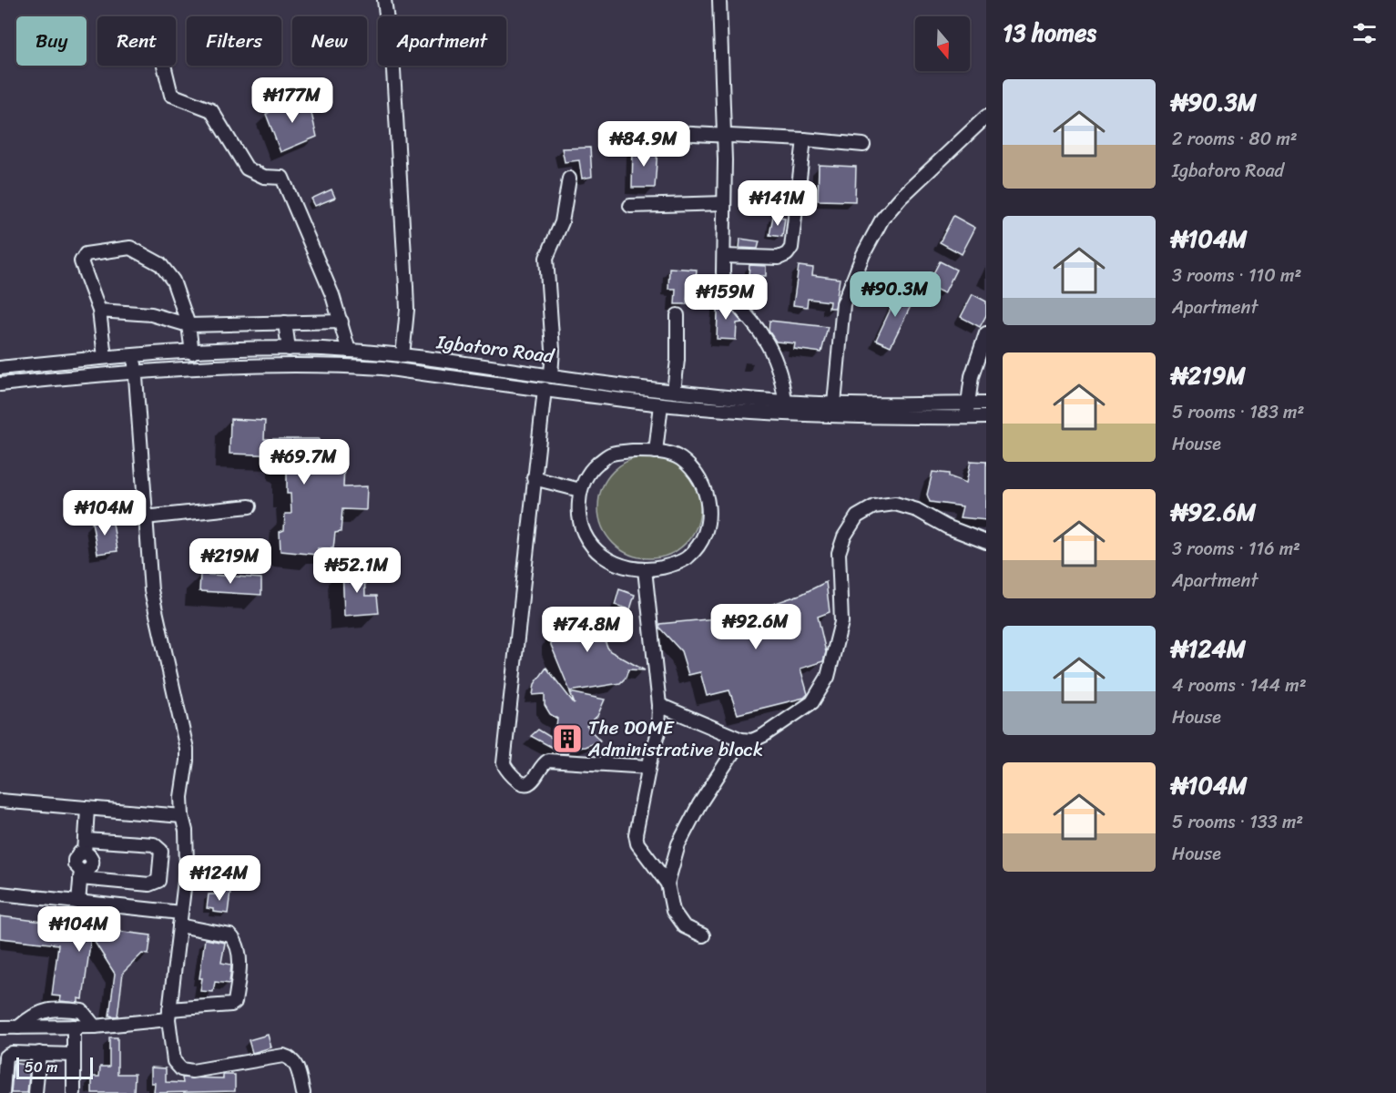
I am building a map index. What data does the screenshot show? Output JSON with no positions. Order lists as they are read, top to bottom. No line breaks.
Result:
{"streets":{"street":["Igbatoro Road"]},"places":{"building":["The DOME Administrative block"]},"scale_bar":"50 m","north":"bottom","page":{"heading":"13 homes","chip":["Buy","Rent","Filters","New","Apartment"],"list":[{"name":"₦90.3M","note":"2 rooms · 80 m² · Igbatoro Road"},{"name":"₦104M","note":"3 rooms · 110 m² · Apartment"},{"name":"₦219M","note":"5 rooms · 183 m² · House"},{"name":"₦92.6M","note":"3 rooms · 116 m² · Apartment"},{"name":"₦124M","note":"4 rooms · 144 m² · House"},{"name":"₦104M","note":"5 rooms · 133 m² · House"}],"price":["₦177M","₦84.9M","₦141M","₦90.3M","₦159M","₦69.7M","₦104M","₦219M","₦52.1M","₦92.6M","₦74.8M","₦124M","₦104M"],"scale":"50 m"}}
